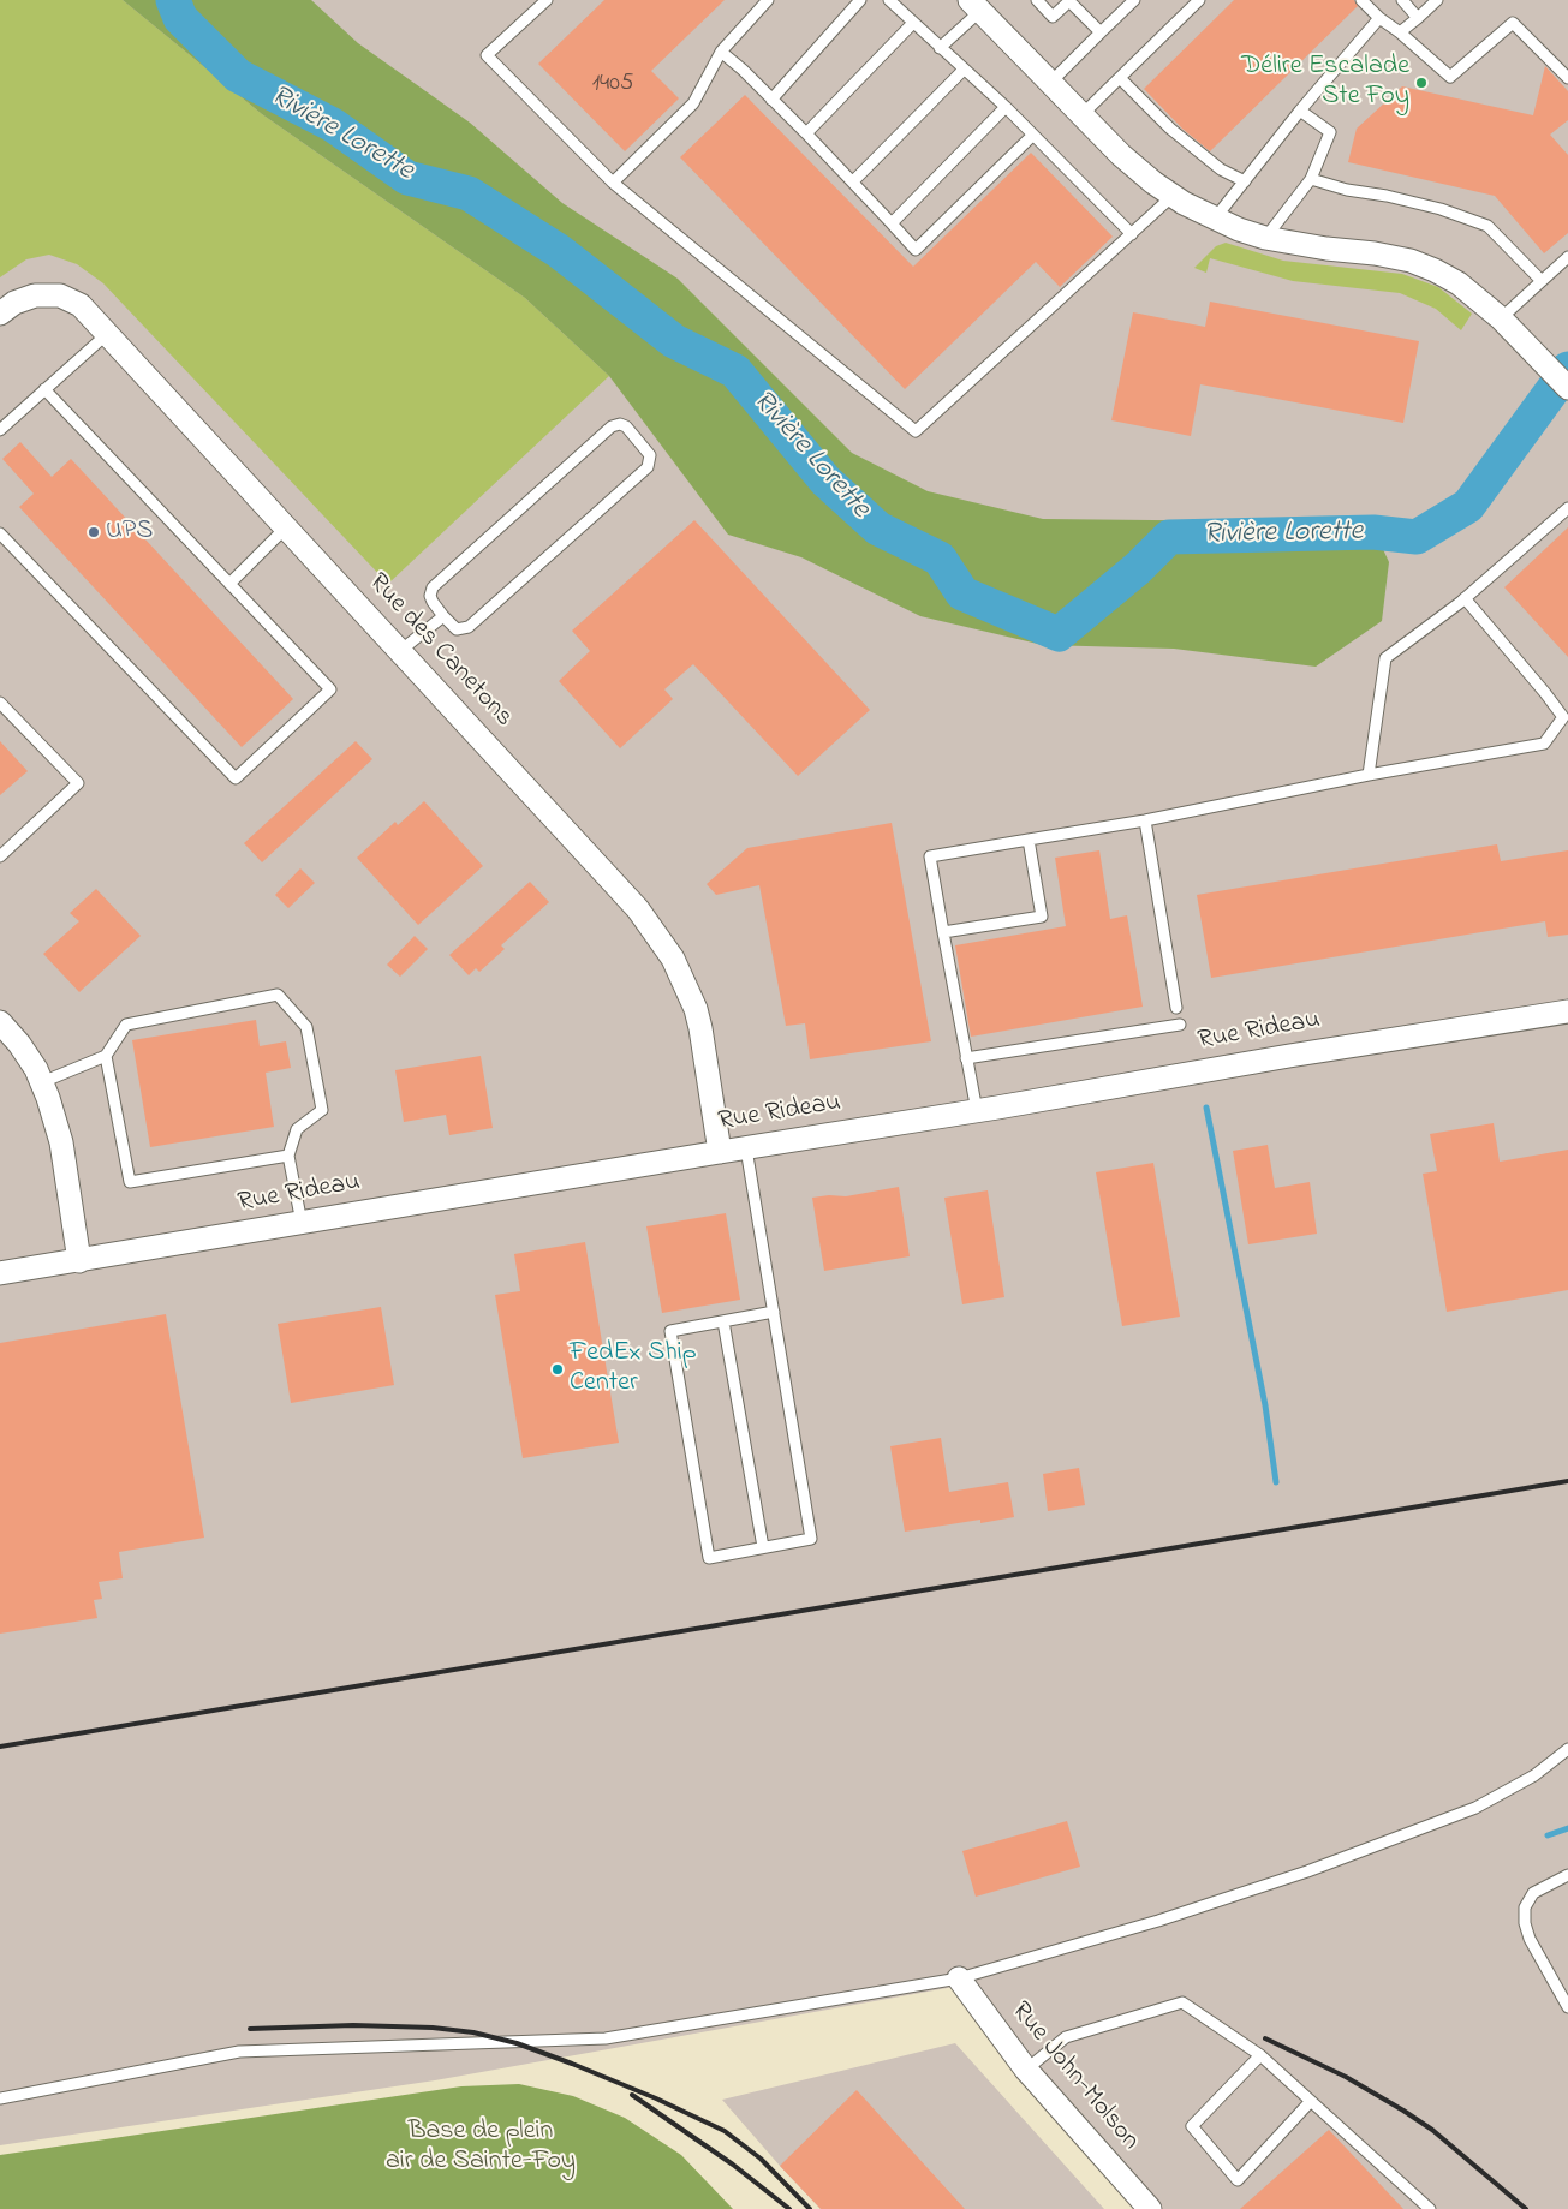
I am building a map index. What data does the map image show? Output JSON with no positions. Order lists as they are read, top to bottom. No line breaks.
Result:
{"streets":{"street":["Rue des Canetons","Rue Rideau","Rue John-Molson"]},"crossings":[["Rue des Canetons","Rue Rideau"]],"water":["Rivière Lorette"],"parks":["Base de plein air de Sainte-Foy"],"places":["Délire Escalade Ste Foy","UPS","FedEx Ship Center"],"house_numbers":["1405"]}
